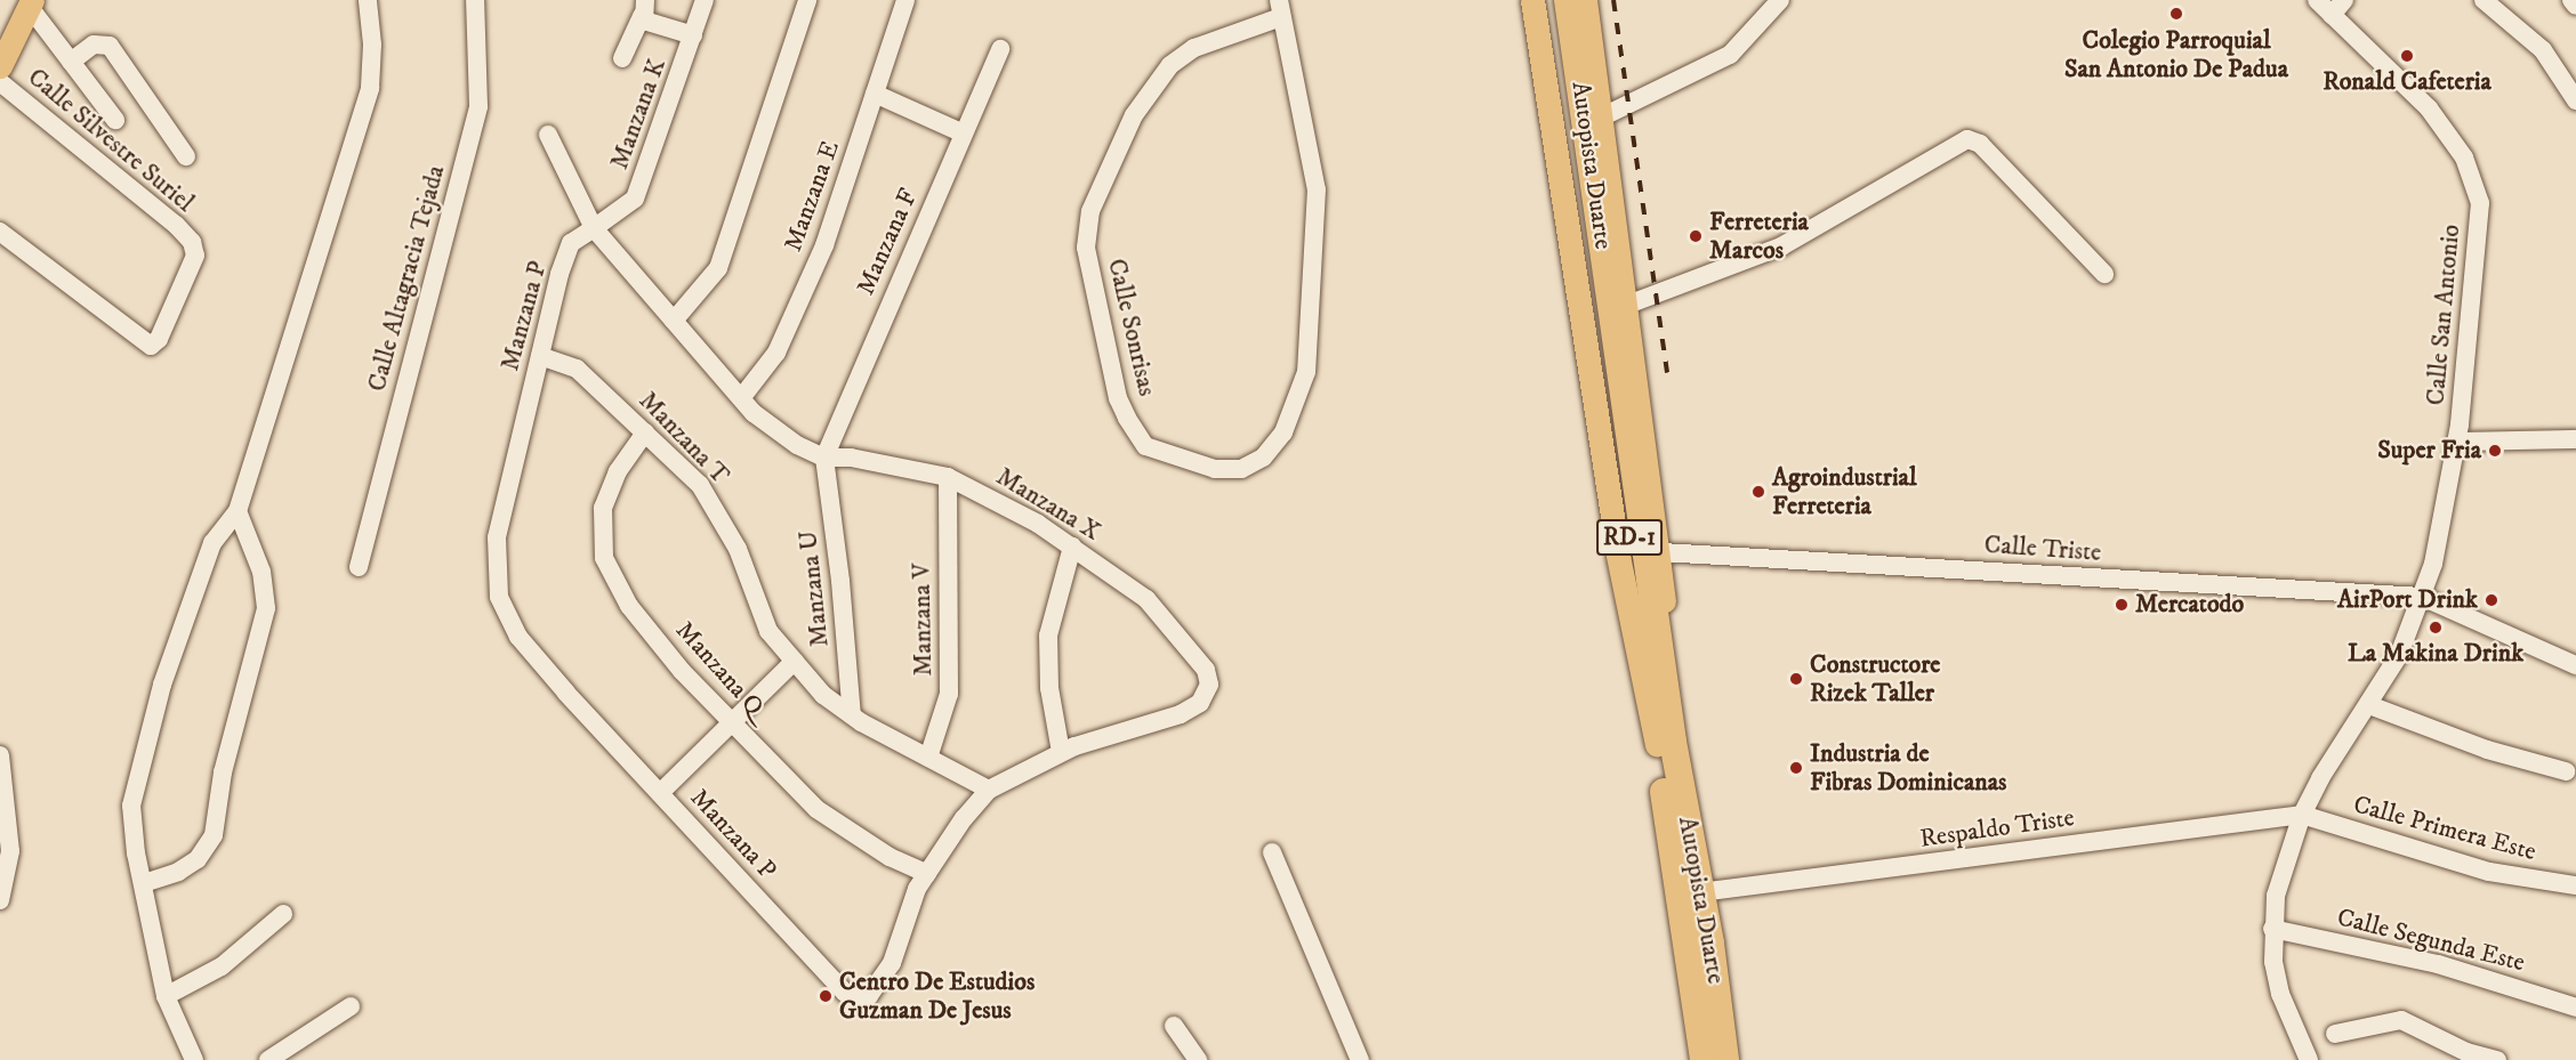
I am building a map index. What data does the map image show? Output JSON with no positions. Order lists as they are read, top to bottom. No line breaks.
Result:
{"streets":{"highway":["Autopista Duarte","RD-1"],"street":["Manzana K","Calle Silvestre Suriel","Manzana E","Manzana F","Calle Altagracia Tejada","Calle San Antonio","Manzana P","Calle Sonrisas","Manzana T","Manzana X","Calle Triste","Manzana U","Manzana V","Manzana Q","Respaldo Triste","Calle Primera Este","Calle Segunda Este"]},"crossings":[["Manzana K","Manzana P"],["Autopista Duarte","RD-1"],["Autopista Duarte","Respaldo Triste"],["Manzana F","Manzana X"],["Manzana F","Manzana U"],["Calle San Antonio","Calle Triste"],["Calle San Antonio","Respaldo Triste"],["Calle San Antonio","Calle Primera Este"],["Calle San Antonio","Calle Segunda Este"],["Manzana P","Manzana T"],["Manzana P","Manzana X"],["Manzana P","Manzana Q"],["Manzana T","Manzana U"],["Manzana T","Manzana V"],["Manzana T","Manzana Q"],["Manzana X","Manzana U"],["Manzana X","Manzana V"],["Respaldo Triste","Calle Primera Este"]],"places":["Colegio Parroquial San Antonio De Padua","Ronald Cafeteria","Ferreteria Marcos","Super Fria","Agroindustrial Ferreteria","AirPort Drink","Mercatodo","La Makina Drink","Constructore Rizek Taller","Industria de Fibras Dominicanas","Centro De Estudios Guzman De Jesus"]}
